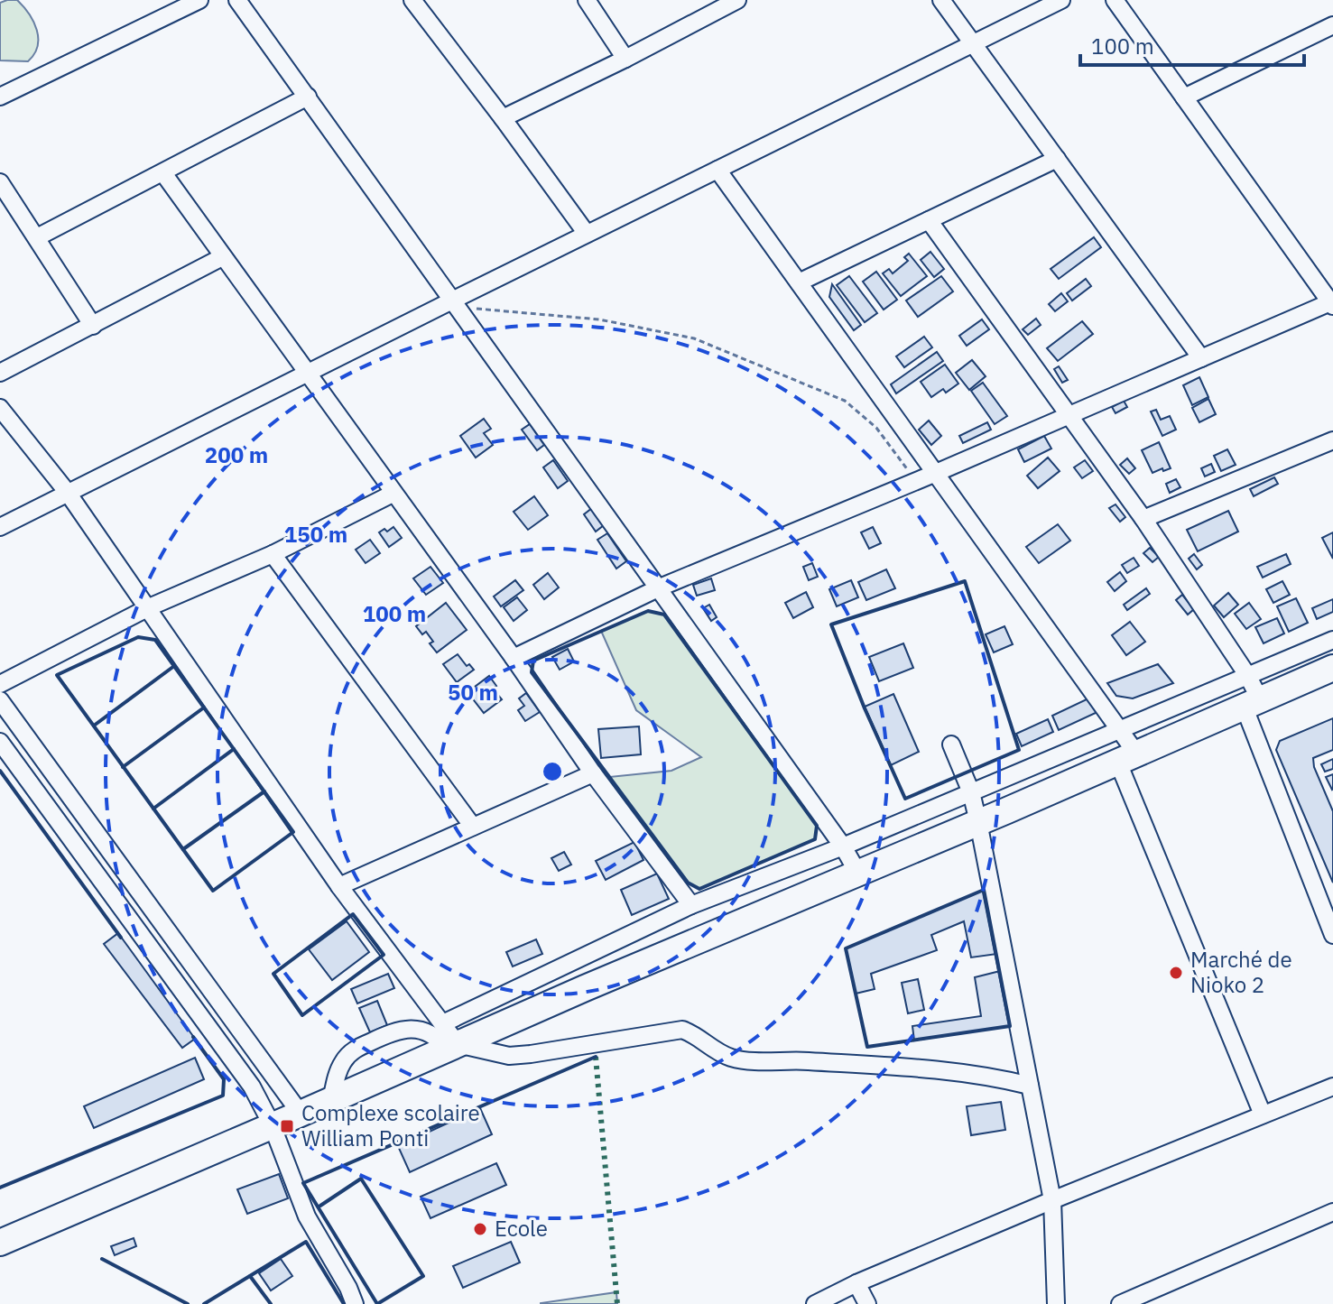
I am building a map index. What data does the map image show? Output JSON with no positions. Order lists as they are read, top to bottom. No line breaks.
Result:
{"places":{"other":["Marché de Nioko 2","Ecole"],"transit":["Complexe scolaire William Ponti"]},"scale_bar":"100 m","rings":["200 m","150 m","100 m","50 m"]}
